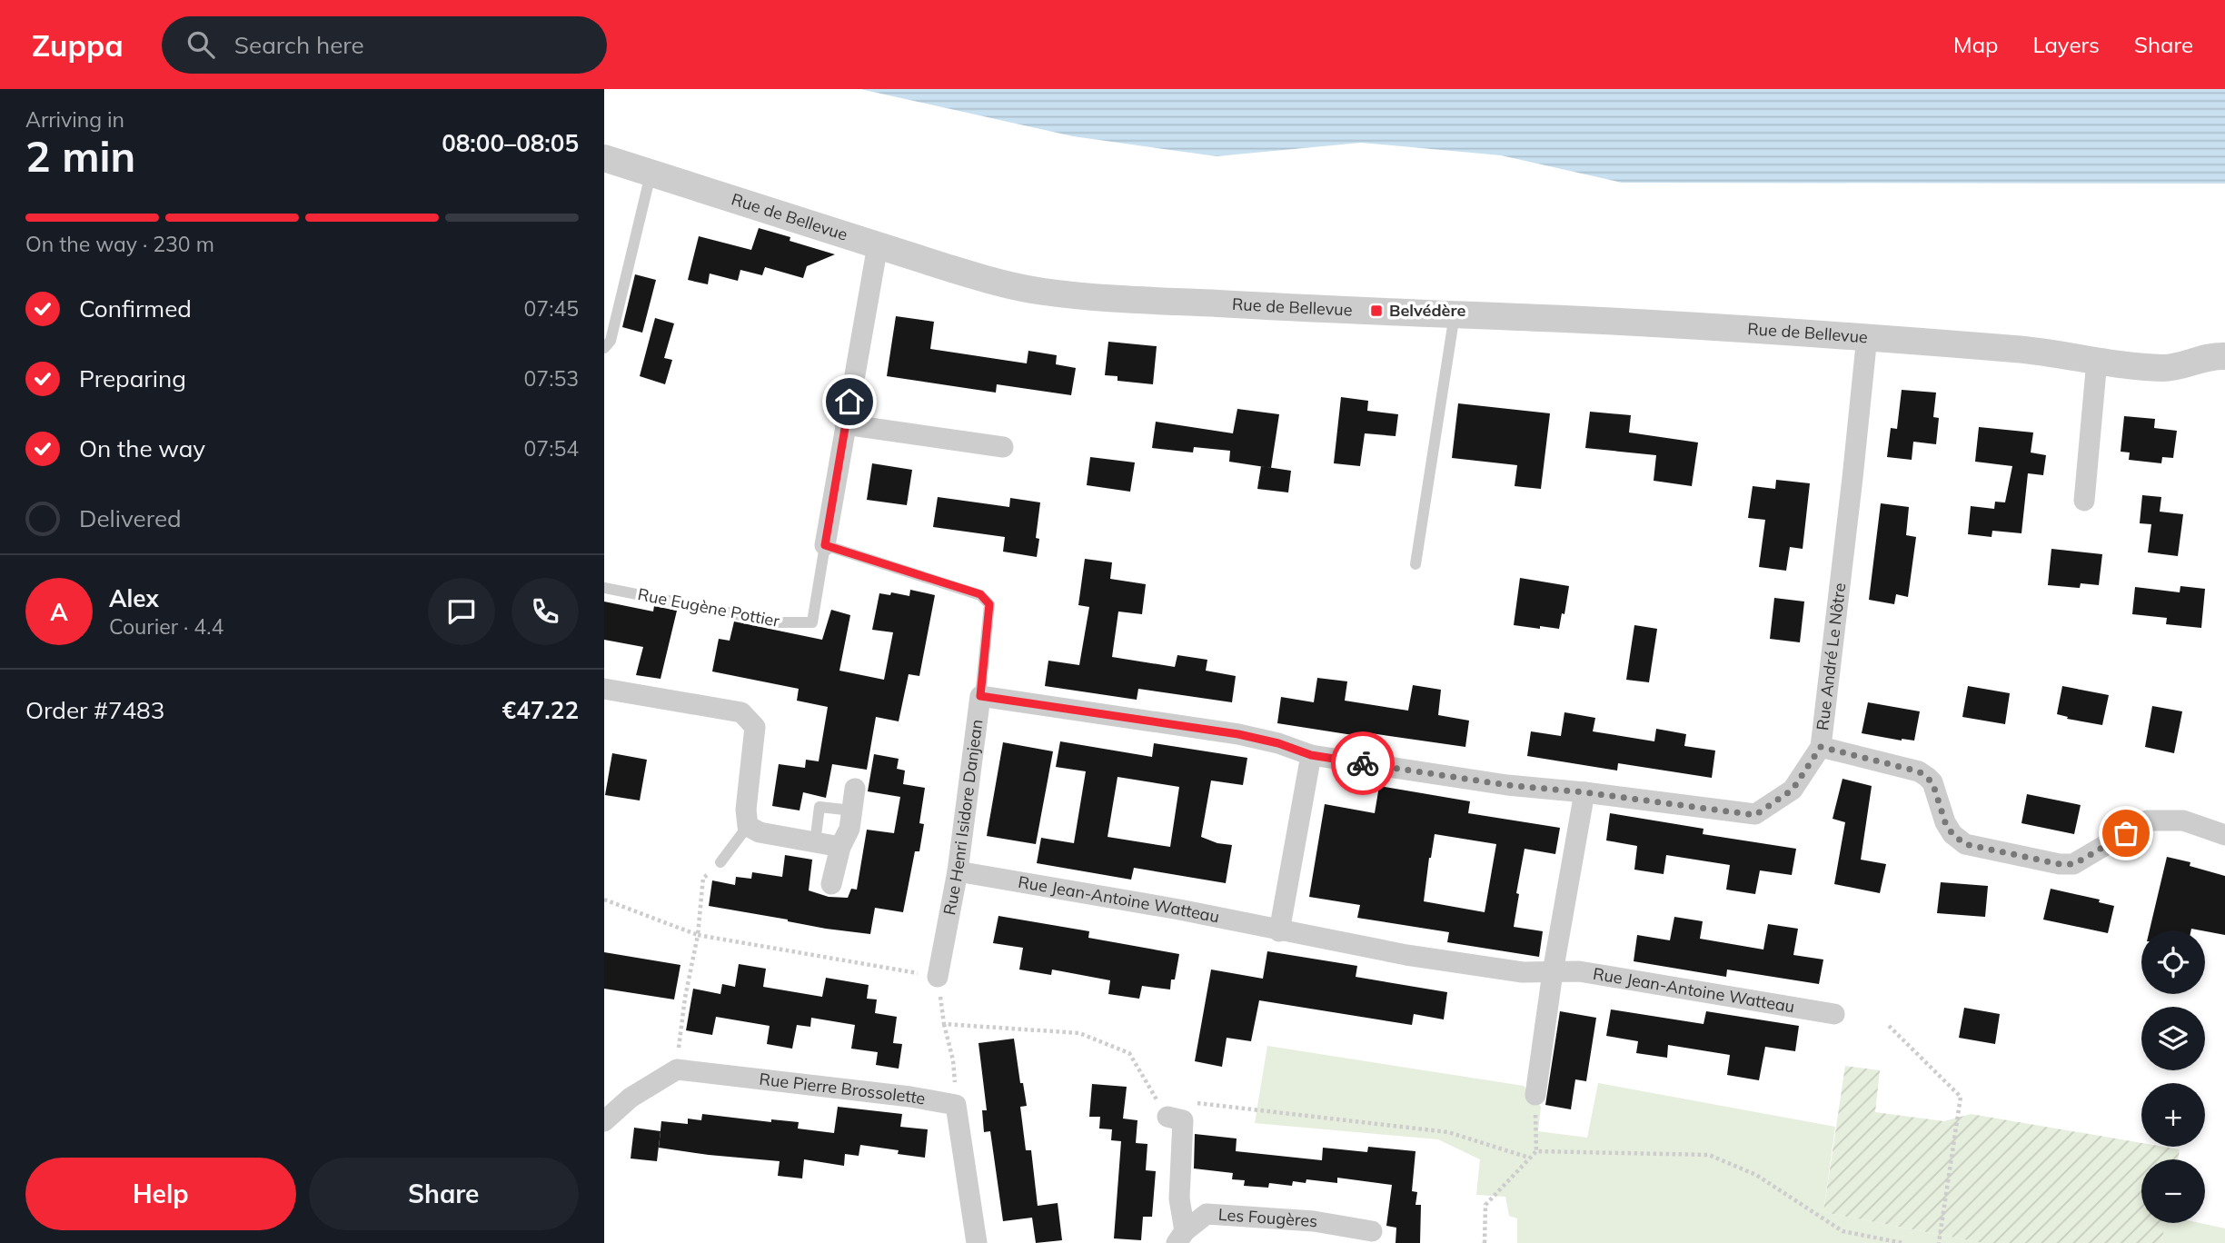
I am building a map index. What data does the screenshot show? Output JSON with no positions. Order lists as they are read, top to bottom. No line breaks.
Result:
{"streets":{"street":["Rue de Bellevue","Rue André Le Nôtre","Rue Henri Isidore Danjean","Rue Jean-Antoine Watteau","Rue Pierre Brossolette","Les Fougères"],"lane":["Rue Eugène Pottier"]},"crossings":[["Rue de Bellevue","Rue André Le Nôtre"],["Rue Eugène Pottier","Rue Henri Isidore Danjean"],["Rue André Le Nôtre","Rue Henri Isidore Danjean"],["Rue Henri Isidore Danjean","Rue Jean-Antoine Watteau"]],"places":{"transit":["Belvédère"]},"page":{"header":"Zuppa","search":"Search here","nav":["Map","Layers","Share"],"heading":["2 min","Arriving in","08:00–08:05"],"panel":["Alex","Courier · 4.4","Order #7483","€47.22"],"bar":"On the way · 230 m","list":[["Confirmed","07:45"],["Preparing","07:53"],["On the way","07:54"],"Delivered"],"round":"A","map_buttons":["+","−"],"buttons":["Help","Share"]}}
